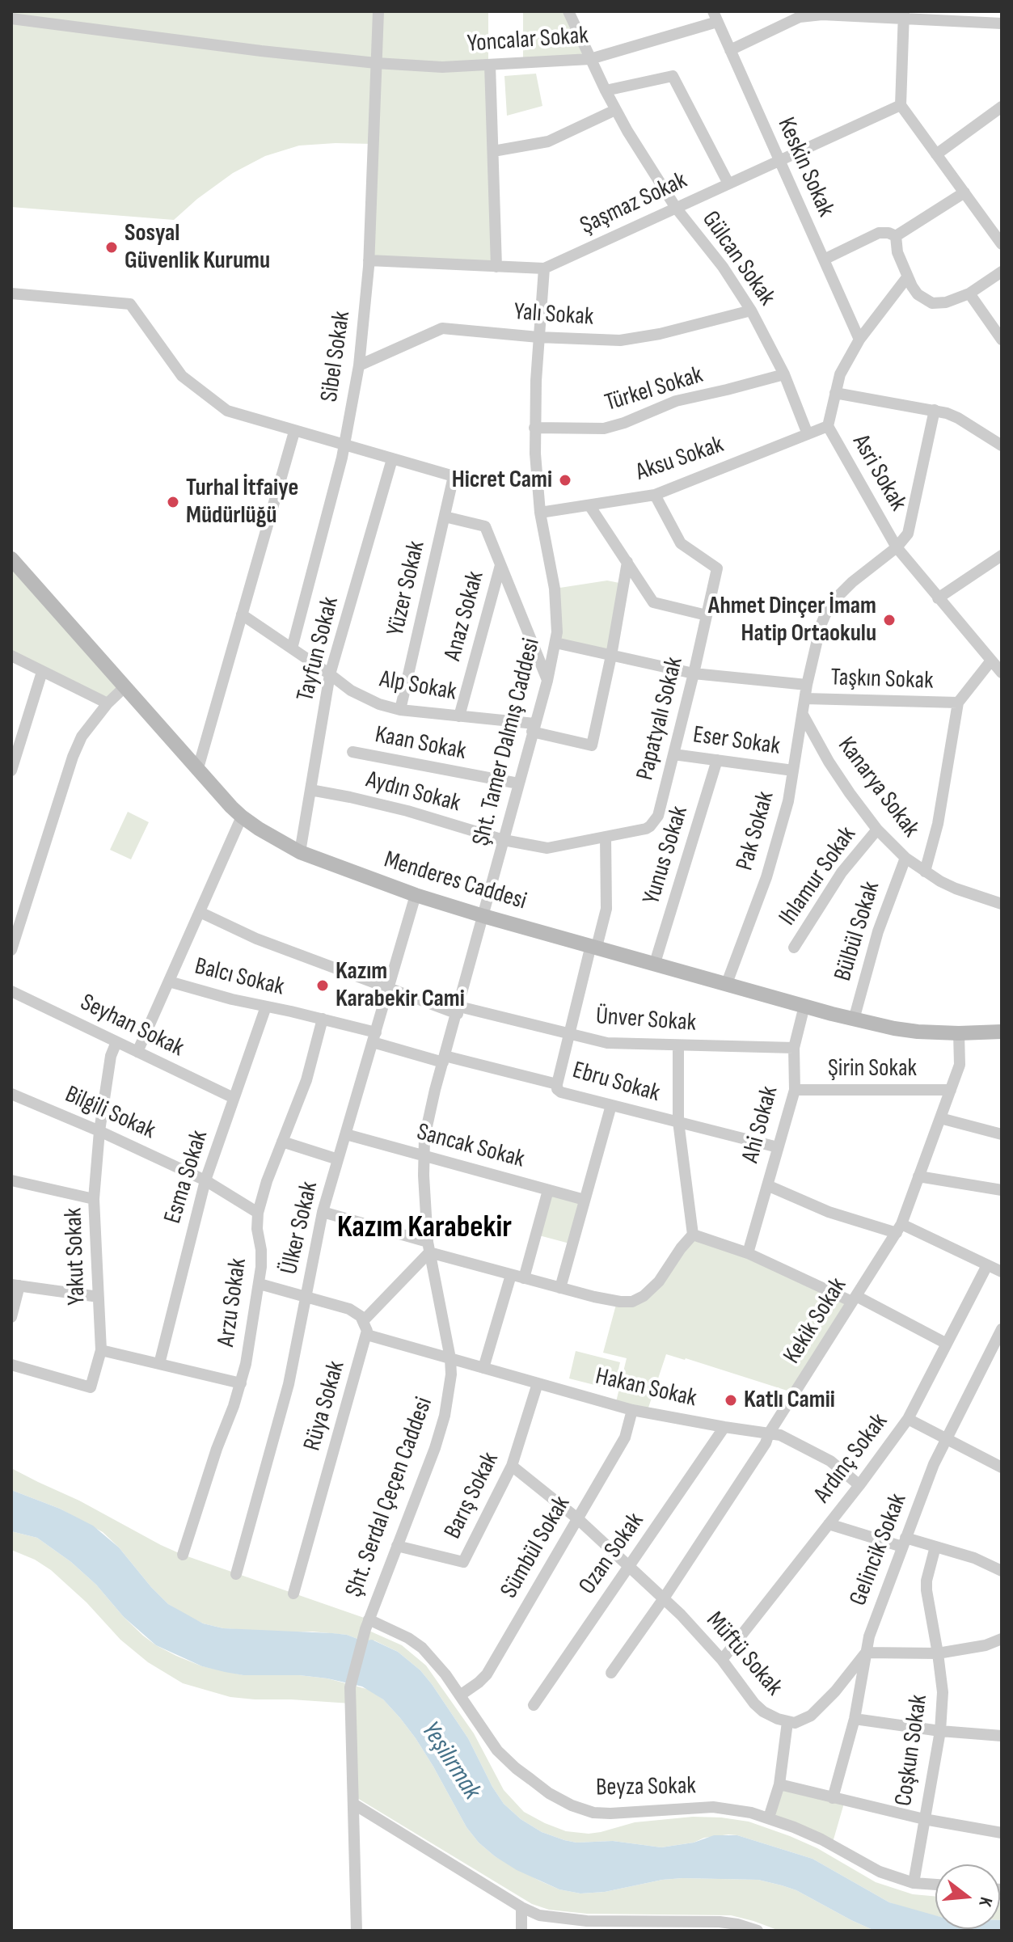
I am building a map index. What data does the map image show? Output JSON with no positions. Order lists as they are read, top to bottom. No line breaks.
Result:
{"streets":{"street":["Yoncalar Sokak","Keskin Sokak","Şaşmaz Sokak","Gülcan Sokak","Yalı Sokak","Sibel Sokak","Türkel Sokak","Aksu Sokak","Asri Sokak","Yüzer Sokak","Anaz Sokak","Tayfun Sokak","Taşkın Sokak","Alp Sokak","Papatyalı Sokak","Eser Sokak","Şht. Tamer Dalmış Caddesi","Kaan Sokak","Kanarya Sokak","Aydın Sokak","Pak Sokak","Yunus Sokak","Ihlamur Sokak","Menderes Caddesi","Bülbül Sokak","Balcı Sokak","Ünver Sokak","Seyhan Sokak","Şirin Sokak","Ebru Sokak","Bilgili Sokak","Ahi Sokak","Sancak Sokak","Esma Sokak","Ülker Sokak","Yakut Sokak","Arzu Sokak","Kekik Sokak","Hakan Sokak","Rüya Sokak","Ardınç Sokak","Barış Sokak","Şht. Serdal Çeçen Caddesi","Sümbül Sokak","Gelincik Sokak","Ozan Sokak","Müftü Sokak","Coşkun Sokak","Beyza Sokak"]},"crossings":[["Yoncalar Sokak","Keskin Sokak"],["Yoncalar Sokak","Gülcan Sokak"],["Yoncalar Sokak","Sibel Sokak"],["Keskin Sokak","Şaşmaz Sokak"],["Keskin Sokak","Asri Sokak"],["Şaşmaz Sokak","Gülcan Sokak"],["Şaşmaz Sokak","Sibel Sokak"],["Şaşmaz Sokak","Şht. Tamer Dalmış Caddesi"],["Gülcan Sokak","Yalı Sokak"],["Gülcan Sokak","Türkel Sokak"],["Gülcan Sokak","Aksu Sokak"],["Yalı Sokak","Sibel Sokak"],["Yalı Sokak","Şht. Tamer Dalmış Caddesi"],["Sibel Sokak","Alp Sokak"],["Türkel Sokak","Şht. Tamer Dalmış Caddesi"],["Aksu Sokak","Asri Sokak"],["Aksu Sokak","Papatyalı Sokak"],["Aksu Sokak","Şht. Tamer Dalmış Caddesi"],["Asri Sokak","Taşkın Sokak"],["Asri Sokak","Pak Sokak"],["Yüzer Sokak","Tayfun Sokak"],["Yüzer Sokak","Alp Sokak"],["Anaz Sokak","Alp Sokak"],["Tayfun Sokak","Alp Sokak"],["Tayfun Sokak","Aydın Sokak"],["Tayfun Sokak","Menderes Caddesi"],["Taşkın Sokak","Kanarya Sokak"],["Taşkın Sokak","Pak Sokak"],["Alp Sokak","Şht. Tamer Dalmış Caddesi"],["Papatyalı Sokak","Eser Sokak"],["Papatyalı Sokak","Şht. Tamer Dalmış Caddesi"],["Papatyalı Sokak","Aydın Sokak"],["Eser Sokak","Pak Sokak"],["Eser Sokak","Yunus Sokak"],["Şht. Tamer Dalmış Caddesi","Kaan Sokak"],["Şht. Tamer Dalmış Caddesi","Aydın Sokak"],["Şht. Tamer Dalmış Caddesi","Menderes Caddesi"],["Şht. Tamer Dalmış Caddesi","Şht. Serdal Çeçen Caddesi"],["Kanarya Sokak","Pak Sokak"],["Kanarya Sokak","Ihlamur Sokak"],["Kanarya Sokak","Bülbül Sokak"],["Pak Sokak","Menderes Caddesi"],["Yunus Sokak","Menderes Caddesi"],["Menderes Caddesi","Bülbül Sokak"],["Menderes Caddesi","Ahi Sokak"],["Menderes Caddesi","Ülker Sokak"],["Menderes Caddesi","Kekik Sokak"],["Menderes Caddesi","Şht. Serdal Çeçen Caddesi"],["Balcı Sokak","Ebru Sokak"],["Balcı Sokak","Esma Sokak"],["Balcı Sokak","Ülker Sokak"],["Balcı Sokak","Arzu Sokak"],["Ünver Sokak","Ahi Sokak"],["Ünver Sokak","Ülker Sokak"],["Ünver Sokak","Şht. Serdal Çeçen Caddesi"],["Seyhan Sokak","Esma Sokak"],["Seyhan Sokak","Yakut Sokak"],["Şirin Sokak","Ahi Sokak"],["Şirin Sokak","Kekik Sokak"],["Ebru Sokak","Ahi Sokak"],["Ebru Sokak","Ülker Sokak"],["Ebru Sokak","Şht. Serdal Çeçen Caddesi"],["Bilgili Sokak","Esma Sokak"],["Bilgili Sokak","Yakut Sokak"],["Bilgili Sokak","Arzu Sokak"],["Sancak Sokak","Ülker Sokak"],["Sancak Sokak","Şht. Serdal Çeçen Caddesi"],["Kekik Sokak","Hakan Sokak"],["Kekik Sokak","Müftü Sokak"],["Hakan Sokak","Rüya Sokak"],["Hakan Sokak","Ardınç Sokak"],["Hakan Sokak","Barış Sokak"],["Hakan Sokak","Şht. Serdal Çeçen Caddesi"],["Hakan Sokak","Sümbül Sokak"],["Hakan Sokak","Ozan Sokak"],["Ardınç Sokak","Müftü Sokak"],["Barış Sokak","Şht. Serdal Çeçen Caddesi"],["Barış Sokak","Müftü Sokak"],["Şht. Serdal Çeçen Caddesi","Beyza Sokak"],["Sümbül Sokak","Müftü Sokak"],["Sümbül Sokak","Beyza Sokak"],["Gelincik Sokak","Müftü Sokak"],["Ozan Sokak","Müftü Sokak"],["Coşkun Sokak","Beyza Sokak"]],"districts":["Kazım Karabekir"],"water":["Yeşilırmak"],"places":["Sosyal Güvenlik Kurumu","Hicret Cami","Turhal İtfaiye Müdürlüğü","Ahmet Dinçer İmam Hatip Ortaokulu","Kazım Karabekir Cami","Katlı Camii"],"north":"right"}
